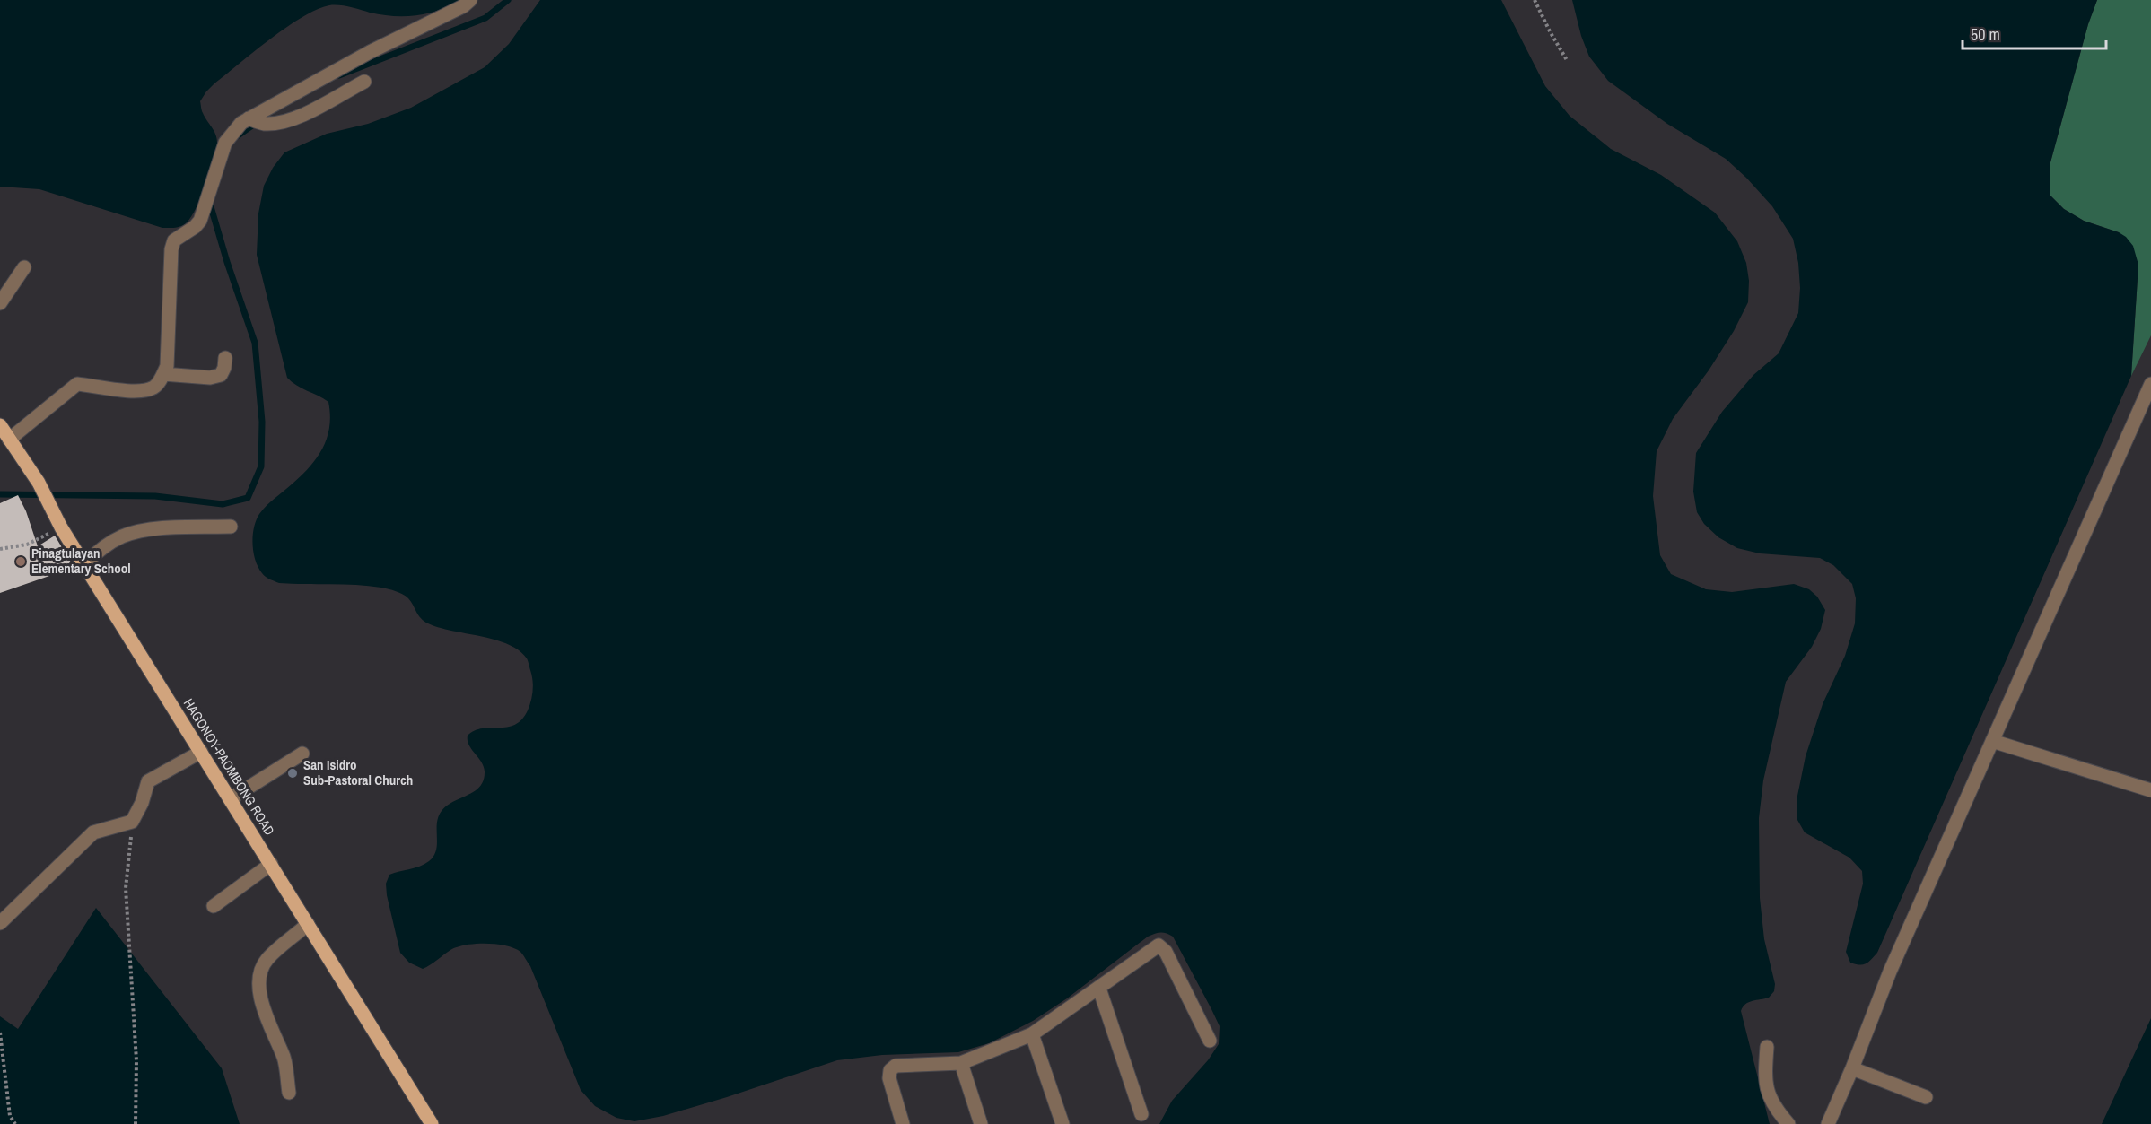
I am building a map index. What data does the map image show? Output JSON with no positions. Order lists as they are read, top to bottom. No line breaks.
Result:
{"streets":{"main road":["HAGONOY-PAOMBONG ROAD"]},"places":["Pinagtulayan Elementary School","San Isidro Sub-Pastoral Church"],"scale_bar":"50 m"}
